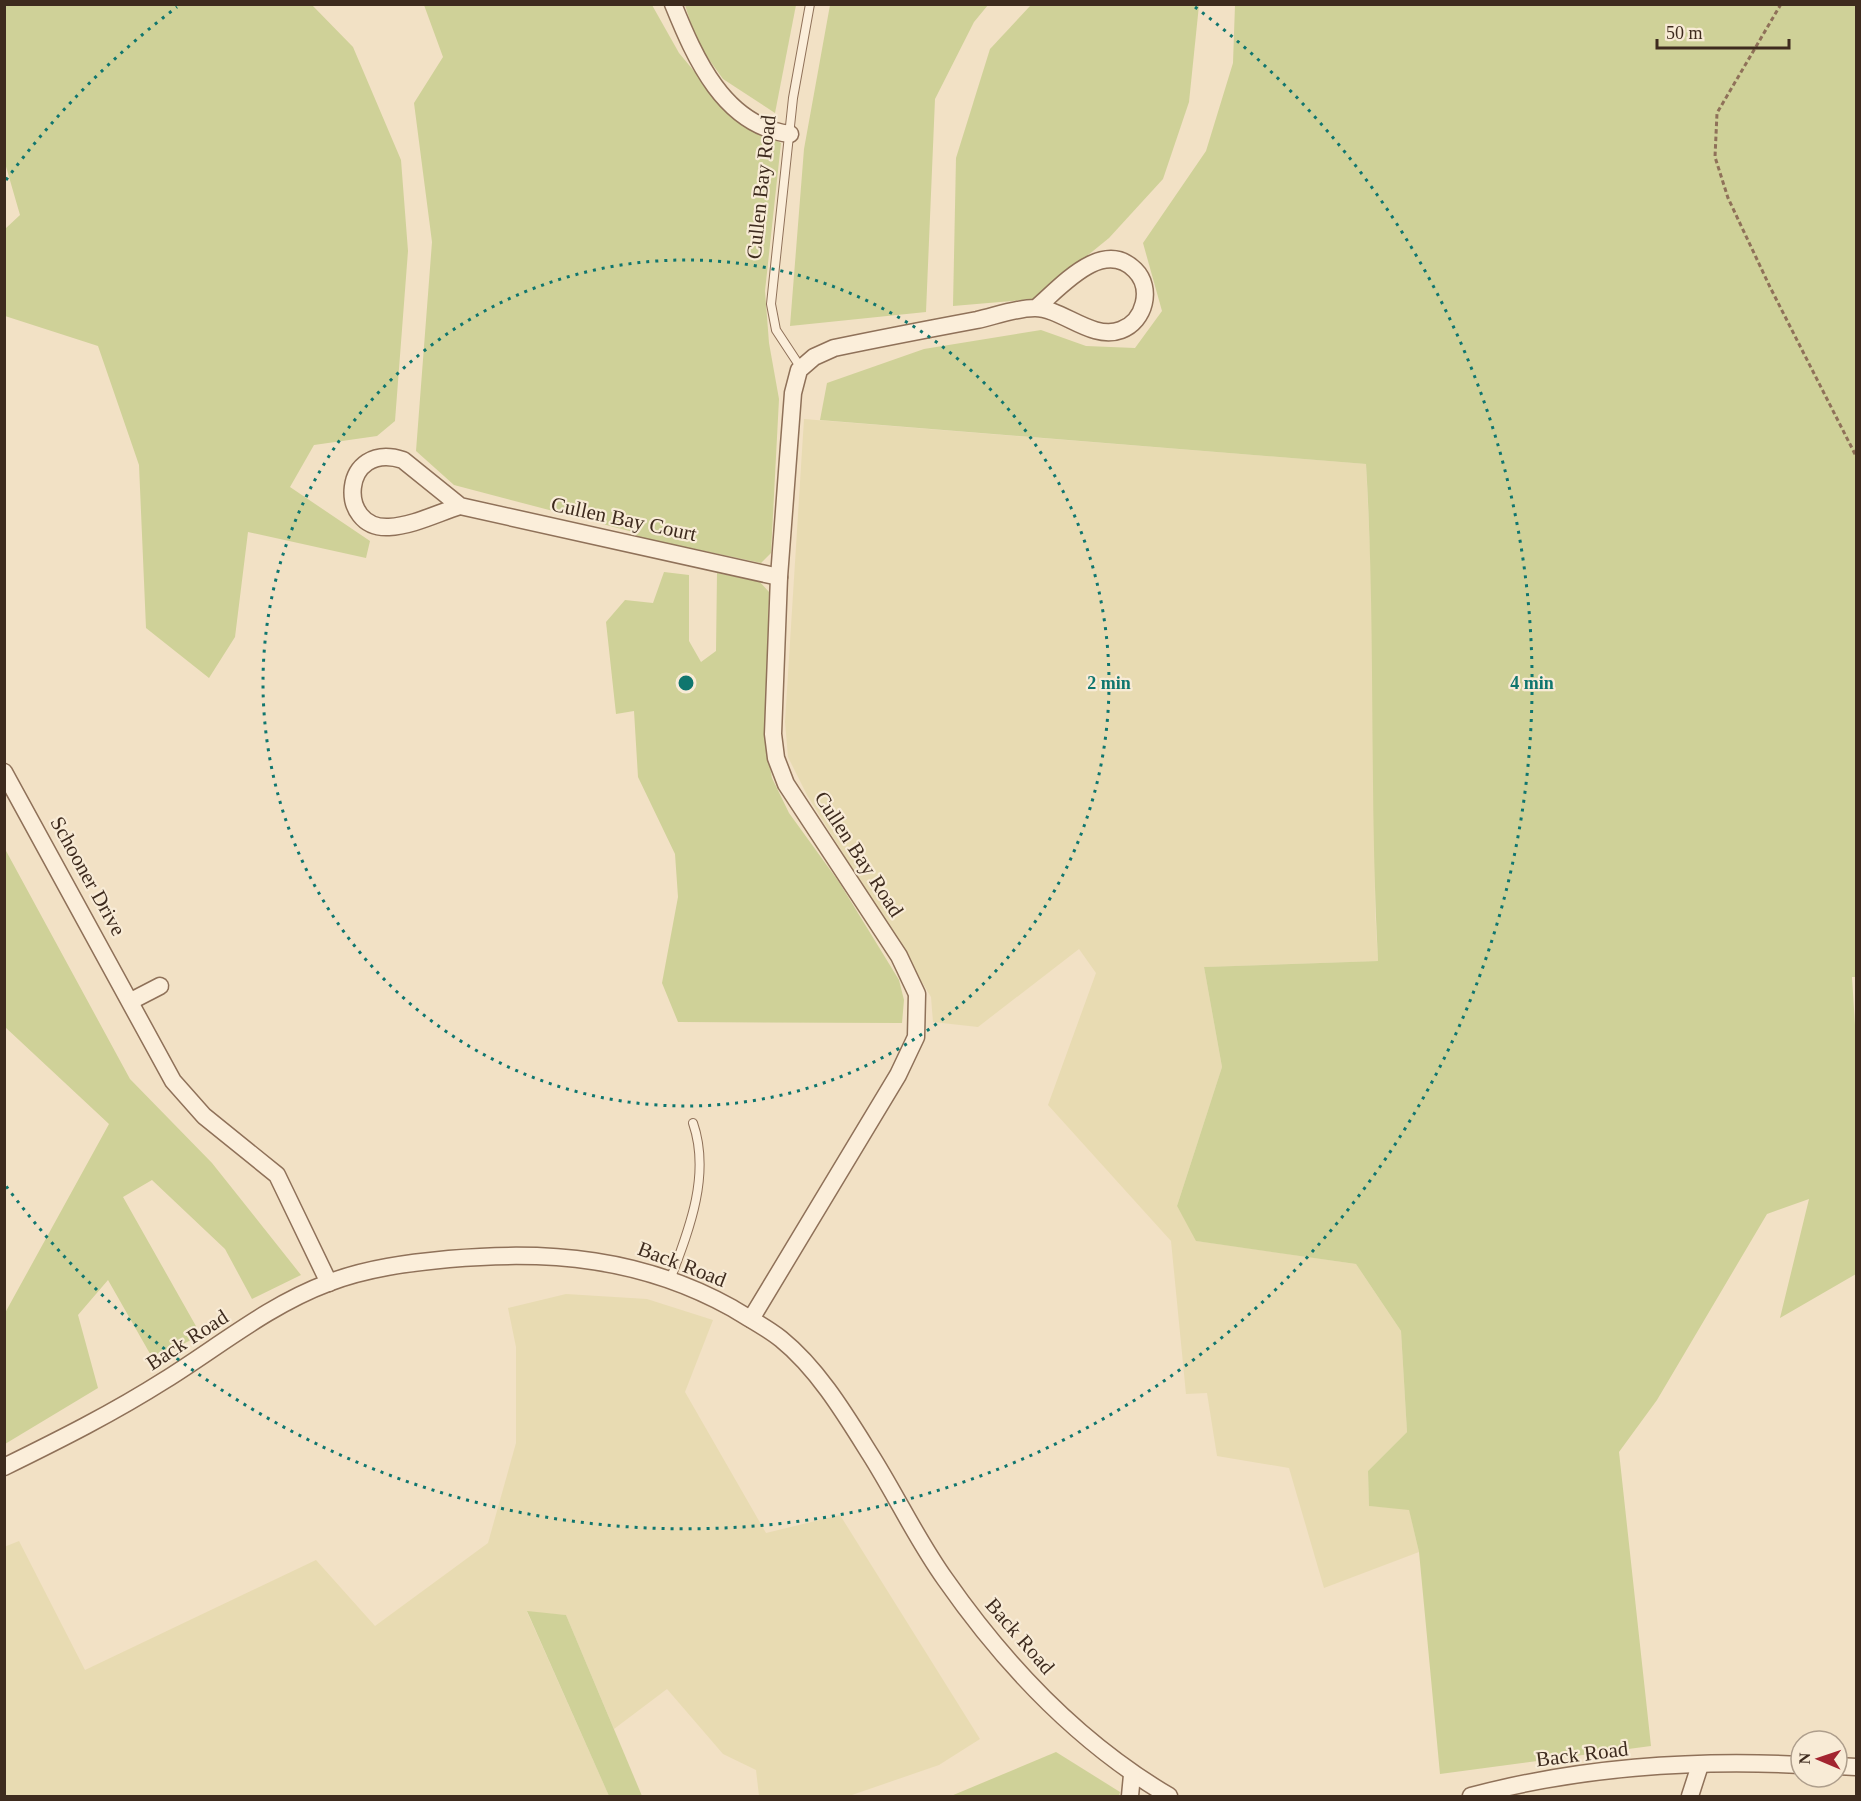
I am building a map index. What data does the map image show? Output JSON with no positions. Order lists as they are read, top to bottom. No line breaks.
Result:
{"streets":{"street":["Cullen Bay Road","Cullen Bay Court","Schooner Drive","Back Road"]},"crossings":[["Cullen Bay Road","Cullen Bay Court"],["Cullen Bay Road","Back Road"],["Schooner Drive","Back Road"]],"scale_bar":"50 m","north":"left","rings":["2 min","4 min"]}
